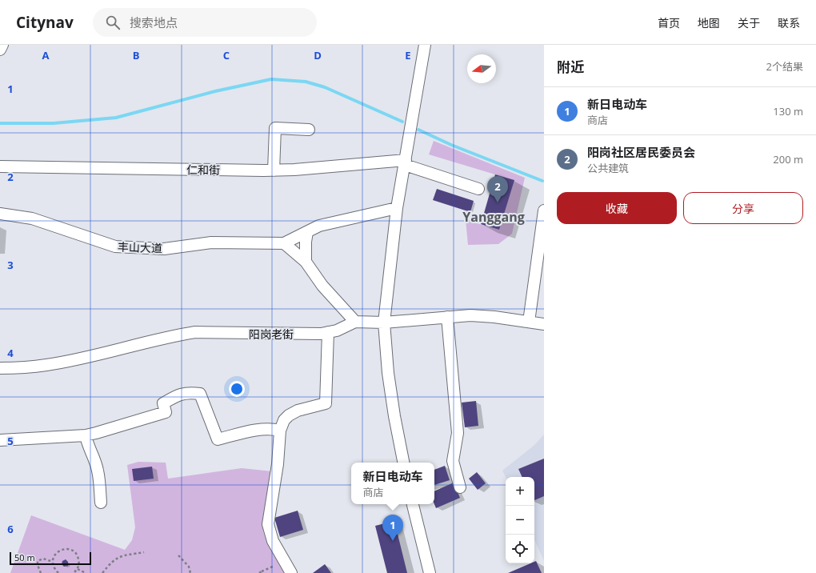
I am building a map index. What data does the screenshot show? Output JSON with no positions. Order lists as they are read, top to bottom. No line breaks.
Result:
{"streets":{"street":["仁和街","丰山大道","阳岗老街"]},"districts":["Yanggang"],"scale_bar":"50 m","north":"left","page":{"header":"Citynav","search":"搜索地点","nav":["首页","地图","关于","联系"],"heading":["附近","2个结果"],"list":[{"mark":"1","name":"新日电动车","note":"商店","value":"130 m"},{"mark":"2","name":"阳岗社区居民委员会","note":"公共建筑","value":"200 m"}],"pins":["2","1"],"buttons":["收藏","分享"],"popup":["新日电动车","商店"],"map_buttons":["+","−"],"scale":"50 m"},"grid":{"columns":["A","B","C","D","E"],"rows":["1","2","3","4","5","6"]}}
